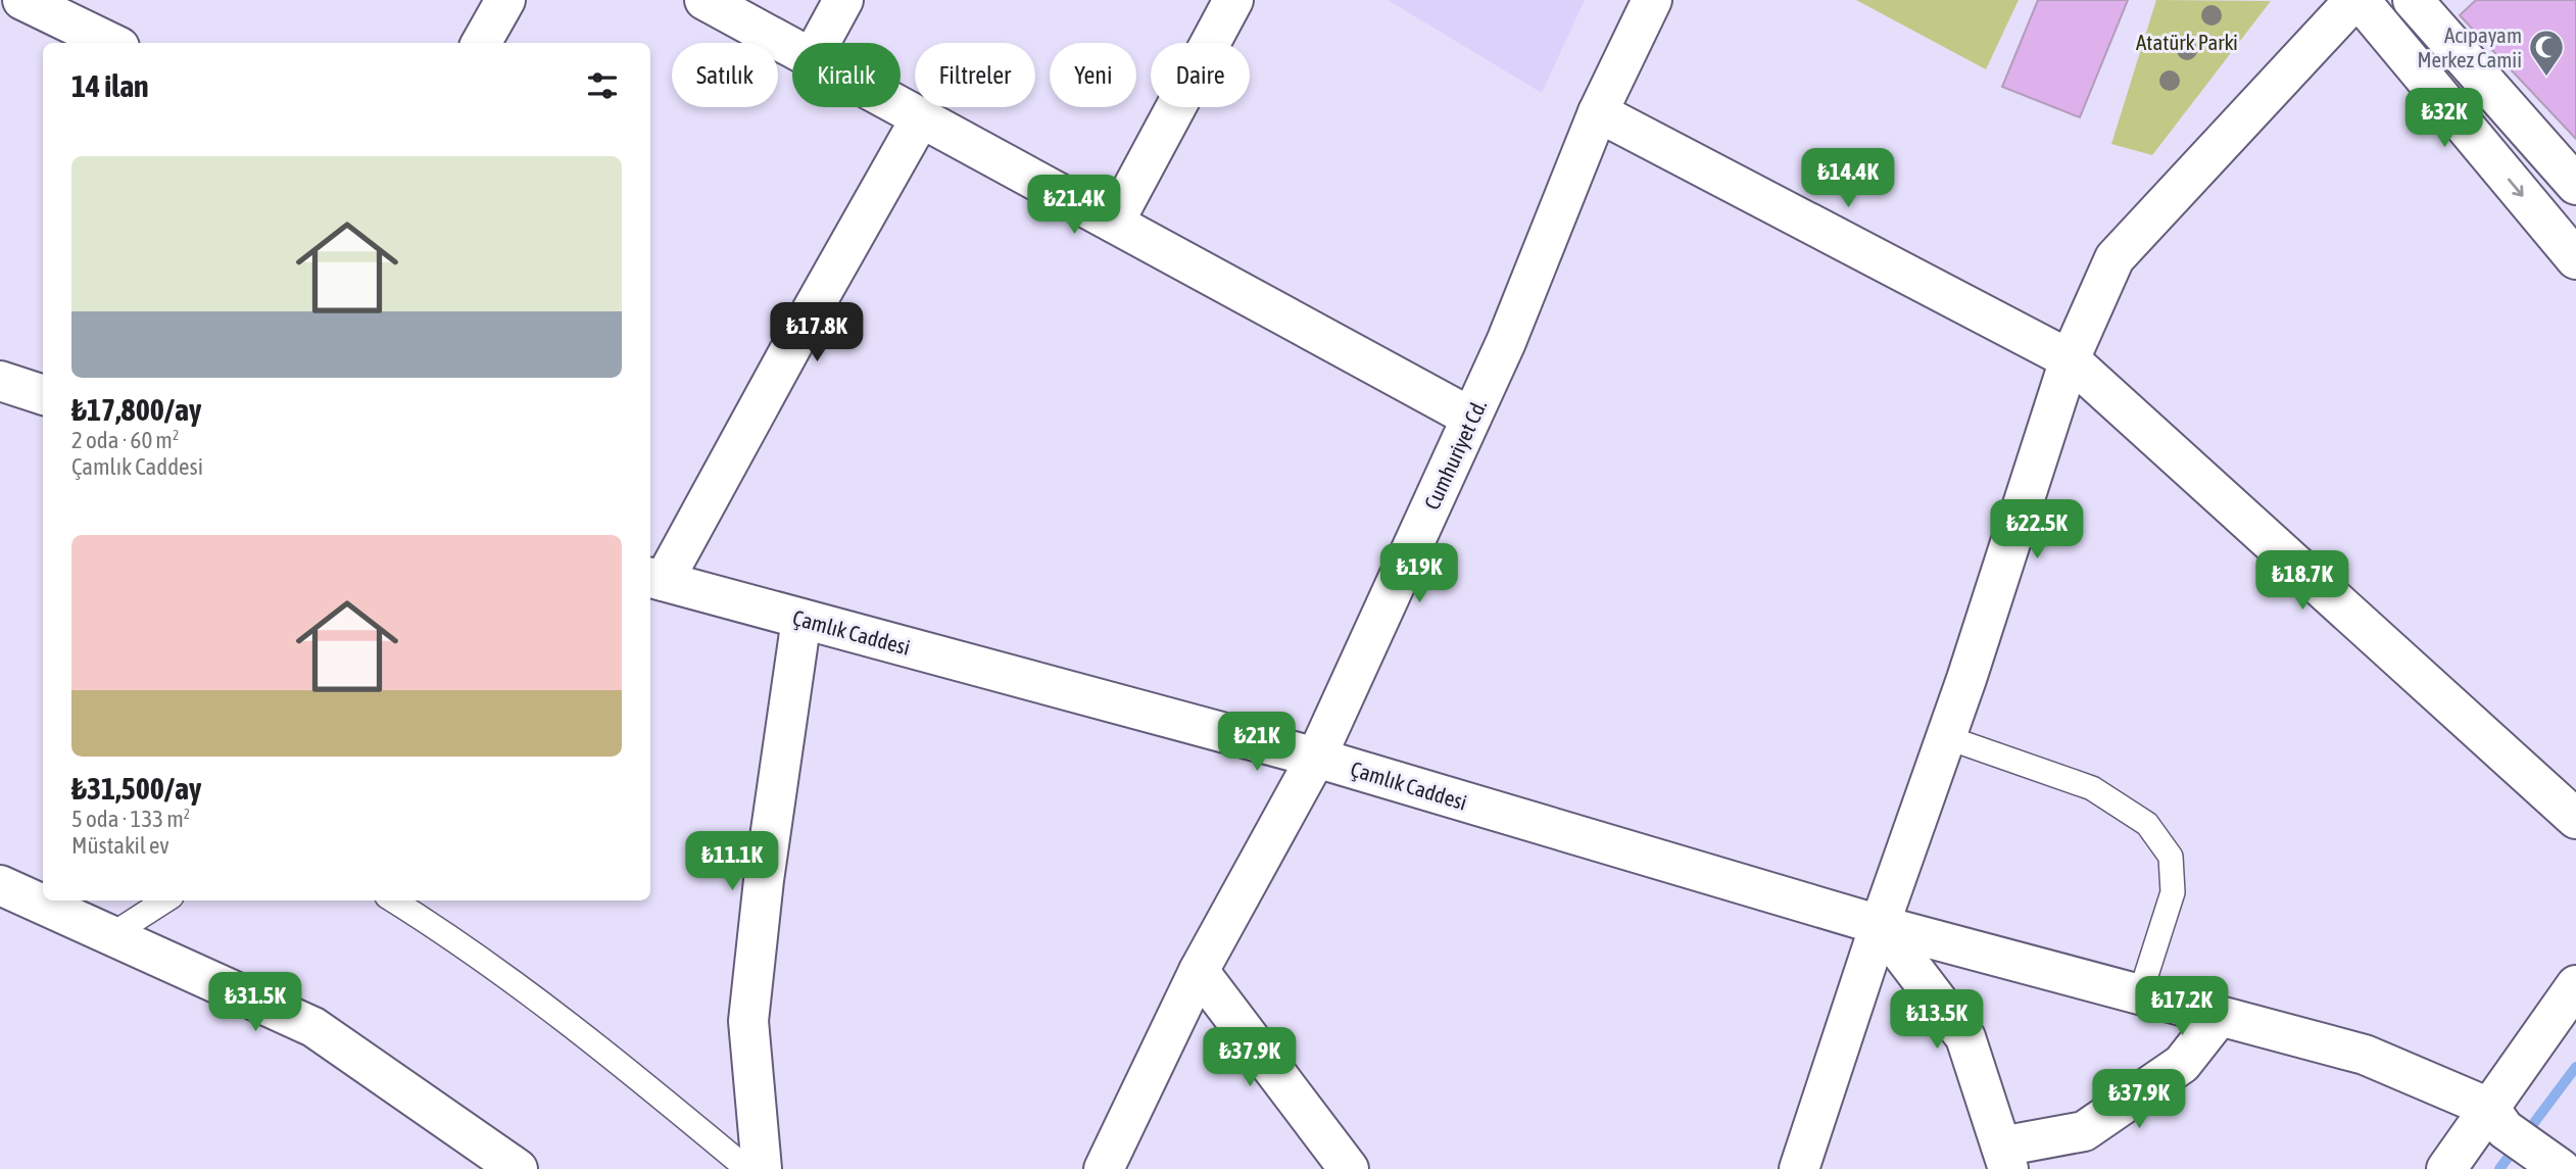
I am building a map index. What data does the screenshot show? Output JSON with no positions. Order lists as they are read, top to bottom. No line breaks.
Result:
{"streets":{"street":["Cumhuriyet Cd.","Çamlık Caddesi"]},"crossings":[["Cumhuriyet Cd.","Çamlık Caddesi"]],"parks":["Atatürk Parki"],"places":{"mosque":["Acıpayam Merkez Camii"]},"page":{"chip":["Satılık","Kiralık","Filtreler","Yeni","Daire"],"heading":"14 ilan","price":["₺32K","₺14.4K","₺21.4K","₺17.8K","₺22.5K","₺19K","₺18.7K","₺21K","₺11.1K","₺31.5K","₺17.2K","₺13.5K","₺37.9K","₺37.9K"],"list":[{"name":"₺17,800/ay","note":"2 oda · 60 m² · Çamlık Caddesi"},{"name":"₺31,500/ay","note":"5 oda · 133 m² · Müstakil ev"}]}}
